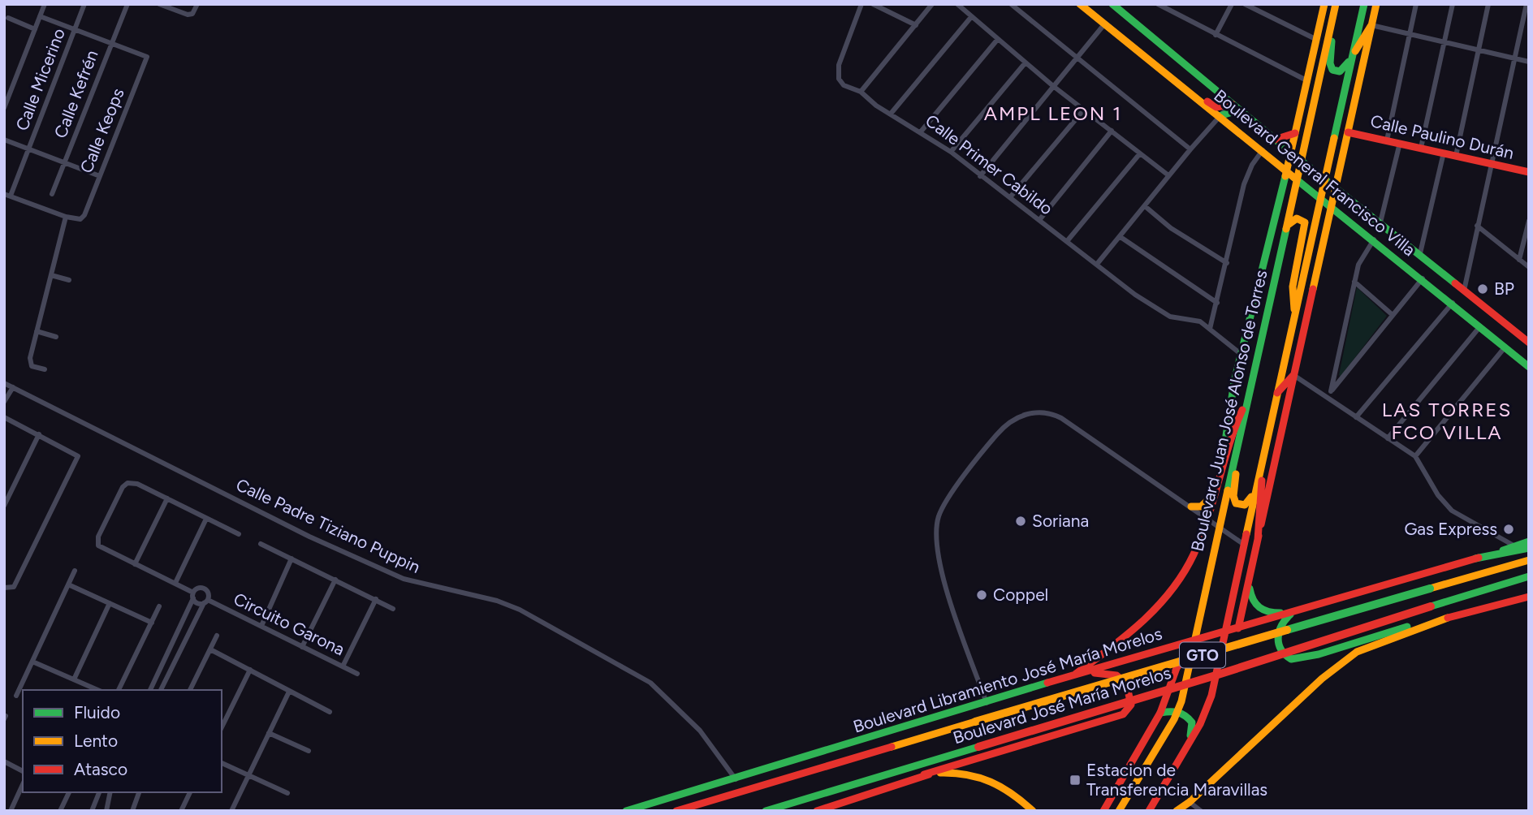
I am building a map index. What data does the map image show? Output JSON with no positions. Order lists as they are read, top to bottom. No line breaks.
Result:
{"streets":{"main road":["Calle Paulino Durán","Boulevard General Francisco Villa","Boulevard Juan José Alonso de Torres","GTO","Boulevard Libramiento José María Morelos","Boulevard José María Morelos"],"street":["Calle Micerino","Calle Kefrén","Calle Keops","Calle Primer Cabildo","Calle Padre Tiziano Puppin","Circuito Garona"]},"crossings":[["Calle Kefrén","Calle Keops"],["Boulevard General Francisco Villa","Boulevard Juan José Alonso de Torres"],["Boulevard Juan José Alonso de Torres","Boulevard Libramiento José María Morelos"],["Calle Padre Tiziano Puppin","Boulevard Libramiento José María Morelos"]],"districts":["AMPL LEON 1","LAS TORRES FCO VILLA"],"places":{"other":["BP","Soriana","Gas Express","Coppel"],"transit":["Estacion de Transferencia Maravillas"]},"legend":["Fluido","Lento","Atasco"]}
